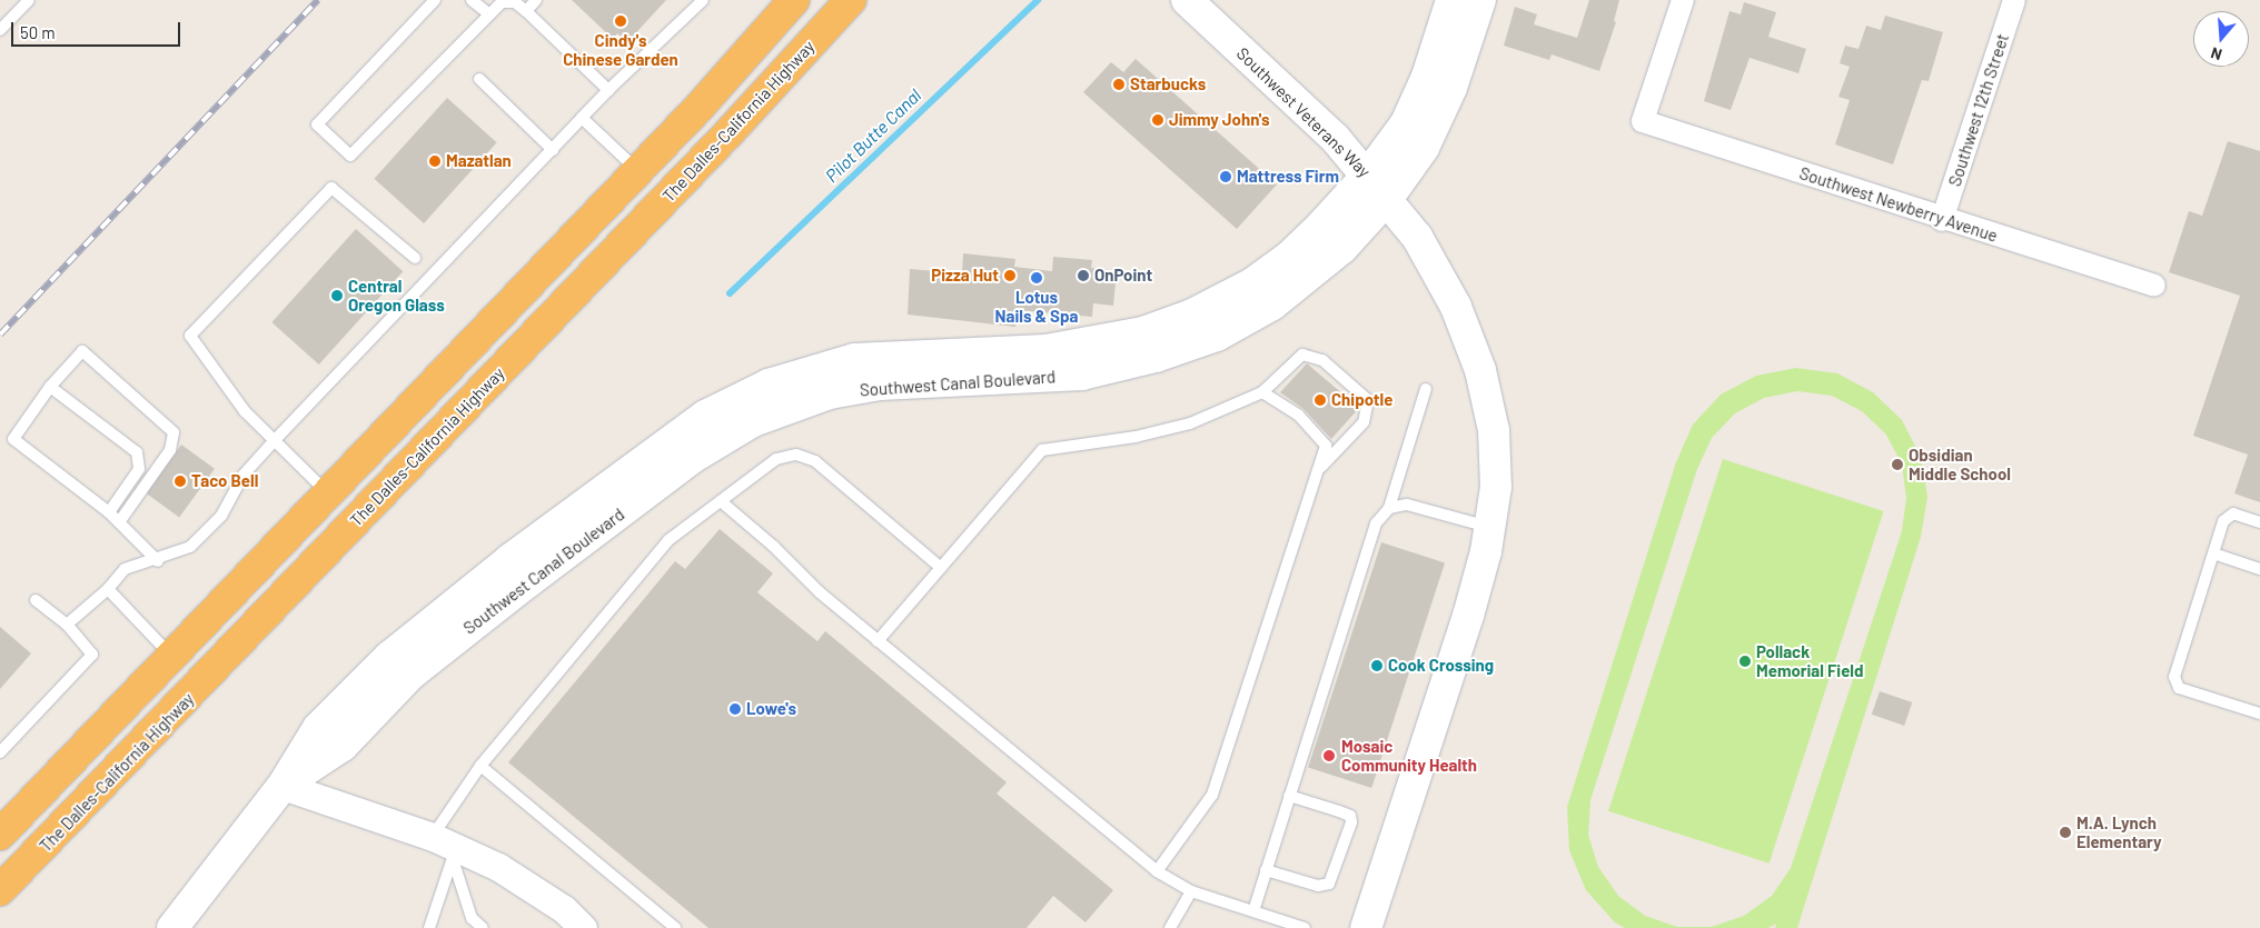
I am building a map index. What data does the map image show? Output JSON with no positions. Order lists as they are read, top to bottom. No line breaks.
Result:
{"streets":{"highway":["The Dalles-California Highway"],"main road":["Southwest Veterans Way","Southwest Canal Boulevard"],"street":["Southwest 12th Street","Southwest Newberry Avenue"]},"crossings":[["Southwest 12th Street","Southwest Newberry Avenue"],["Southwest Veterans Way","Southwest Canal Boulevard"]],"water":["Pilot Butte Canal"],"places":["Cindy's Chinese Garden","Starbucks","Jimmy John's","Mazatlan","Mattress Firm","Pizza Hut","OnPoint","Lotus Nails & Spa","Central Oregon Glass","Chipotle","Obsidian Middle School","Taco Bell","Pollack Memorial Field","Cook Crossing","Lowe's","Mosaic Community Health","M.A. Lynch Elementary"],"scale_bar":"50 m","north":"bottom"}
